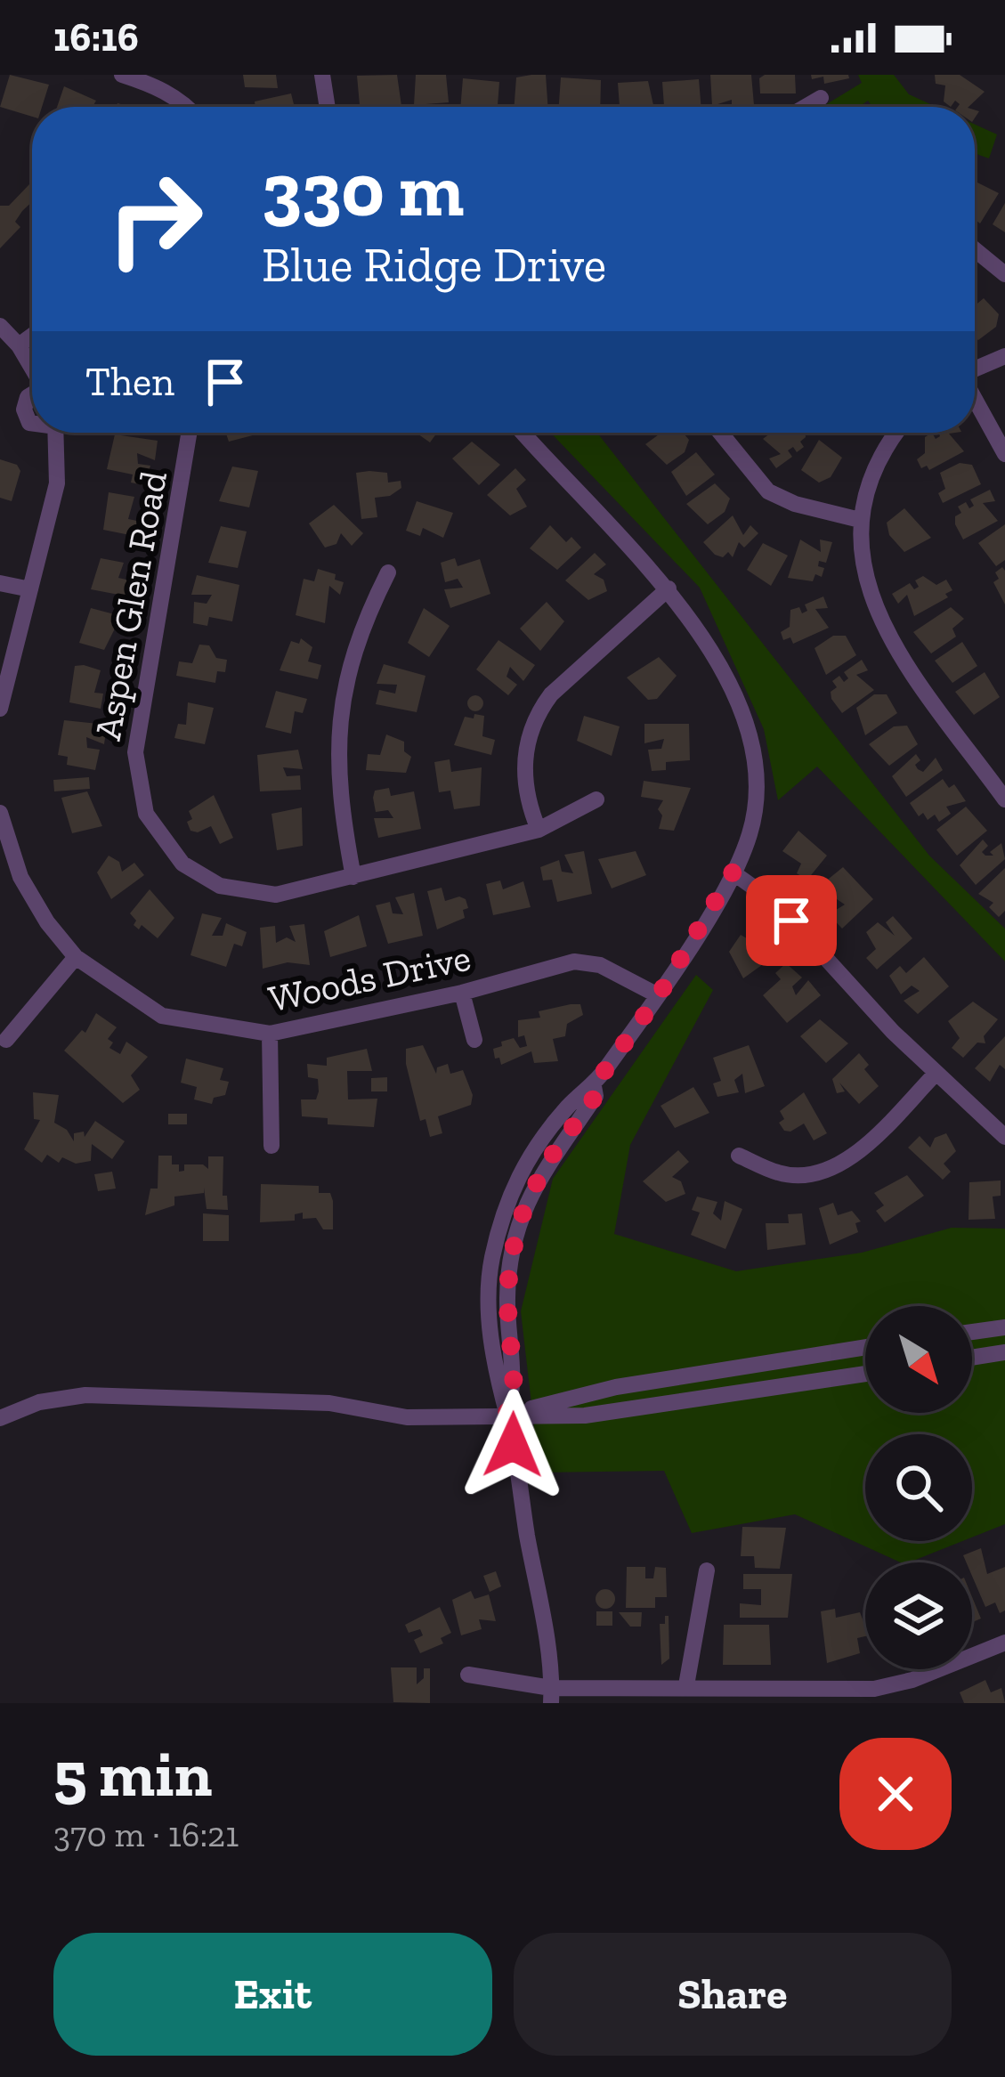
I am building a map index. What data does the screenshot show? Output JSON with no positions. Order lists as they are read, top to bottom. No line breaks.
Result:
{"streets":{"street":["Aspen Glen Road","Woods Drive"]},"north":"bottom right","page":{"status":"16:16","turn":["330 m","Blue Ridge Drive"],"then":"Then","heading":["5 min","370 m · 16:21"],"buttons":["Exit","Share"]}}
